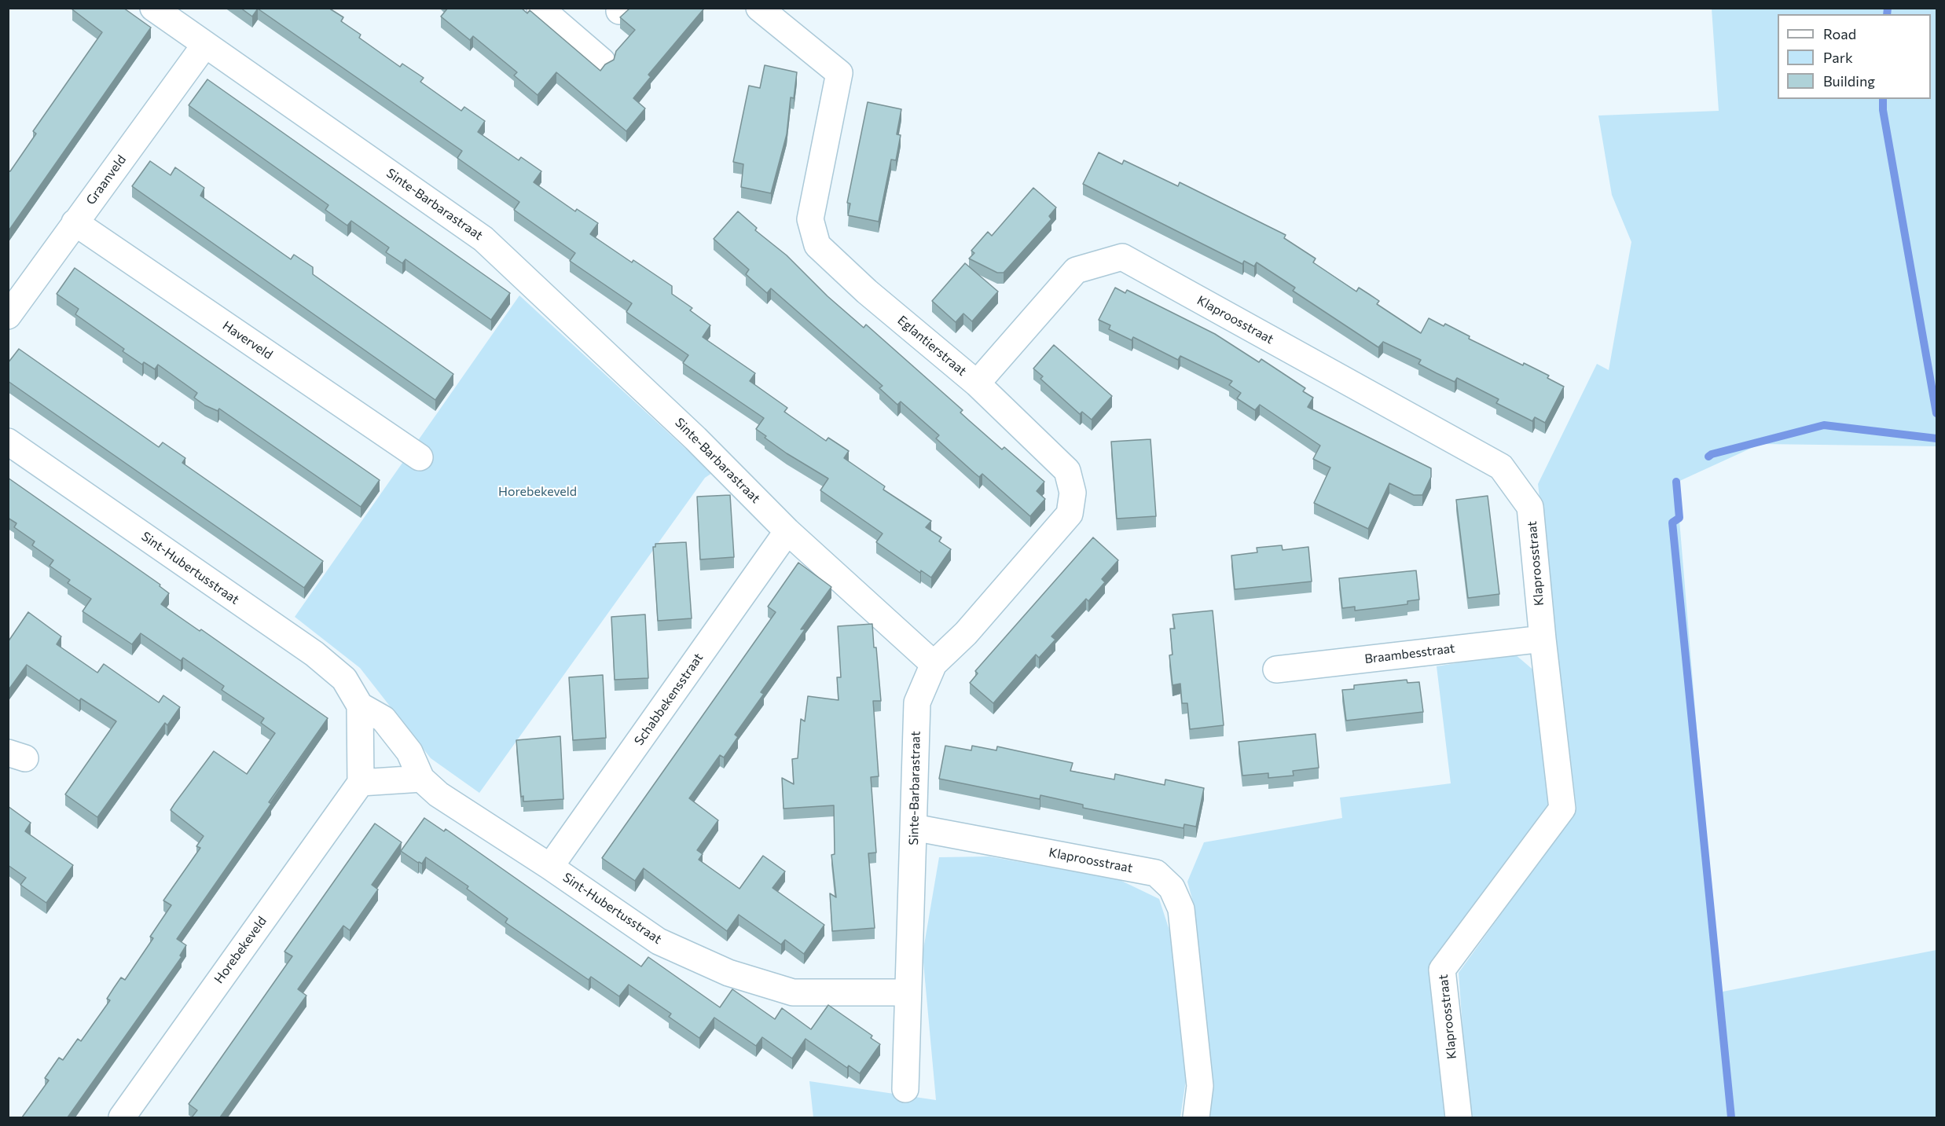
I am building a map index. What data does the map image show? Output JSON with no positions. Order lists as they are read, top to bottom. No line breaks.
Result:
{"streets":{"street":["Graanveld","Sinte-Barbarastraat","Klaproosstraat","Haverveld","Eglantierstraat","Sint-Hubertusstraat","Braambesstraat","Schabbekensstraat","Horebekeveld"]},"crossings":[["Graanveld","Sinte-Barbarastraat"],["Graanveld","Haverveld"],["Sinte-Barbarastraat","Klaproosstraat"],["Sinte-Barbarastraat","Eglantierstraat"],["Sinte-Barbarastraat","Sint-Hubertusstraat"],["Sinte-Barbarastraat","Schabbekensstraat"],["Klaproosstraat","Eglantierstraat"],["Klaproosstraat","Braambesstraat"],["Sint-Hubertusstraat","Schabbekensstraat"],["Sint-Hubertusstraat","Horebekeveld"]],"parks":["Horebekeveld"],"legend":["Road","Park","Building"]}
